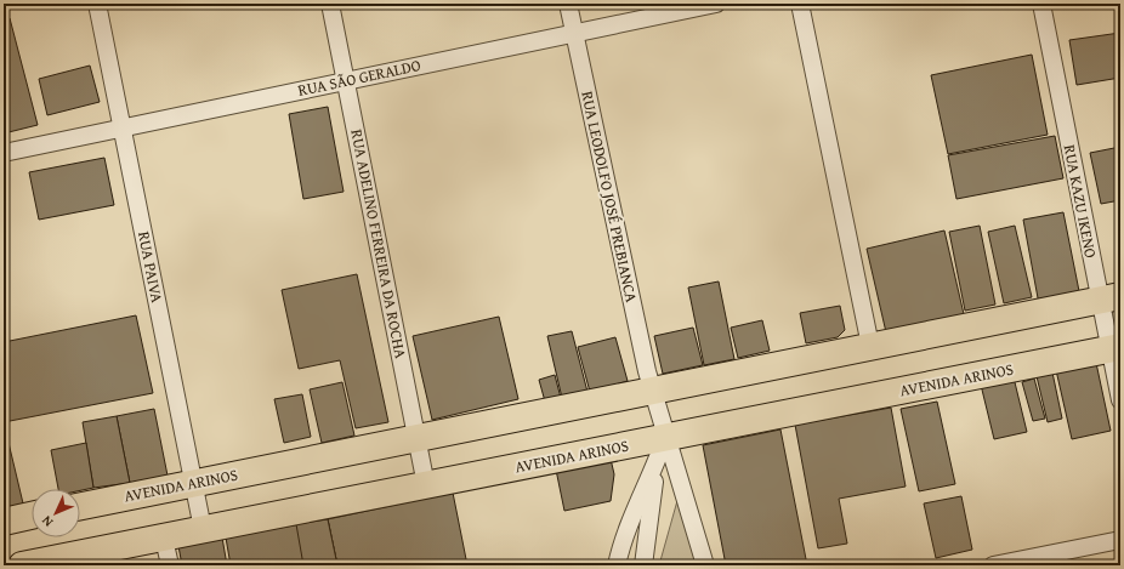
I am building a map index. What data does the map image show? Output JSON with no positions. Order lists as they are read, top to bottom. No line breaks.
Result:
{"streets":{"main road":["AVENIDA ARINOS"],"street":["RUA SÃO GERALDO","RUA LEODOLFO JOSÉ PREBIANCA","RUA KAZU IKENO","RUA ADELINO FERREIRA DA ROCHA","RUA PAIVA"]},"crossings":[["RUA SÃO GERALDO","RUA LEODOLFO JOSÉ PREBIANCA"],["RUA SÃO GERALDO","RUA ADELINO FERREIRA DA ROCHA"],["RUA SÃO GERALDO","RUA PAIVA"],["RUA LEODOLFO JOSÉ PREBIANCA","AVENIDA ARINOS"],["RUA KAZU IKENO","AVENIDA ARINOS"],["RUA ADELINO FERREIRA DA ROCHA","AVENIDA ARINOS"],["RUA PAIVA","AVENIDA ARINOS"]],"north":"bottom left"}
